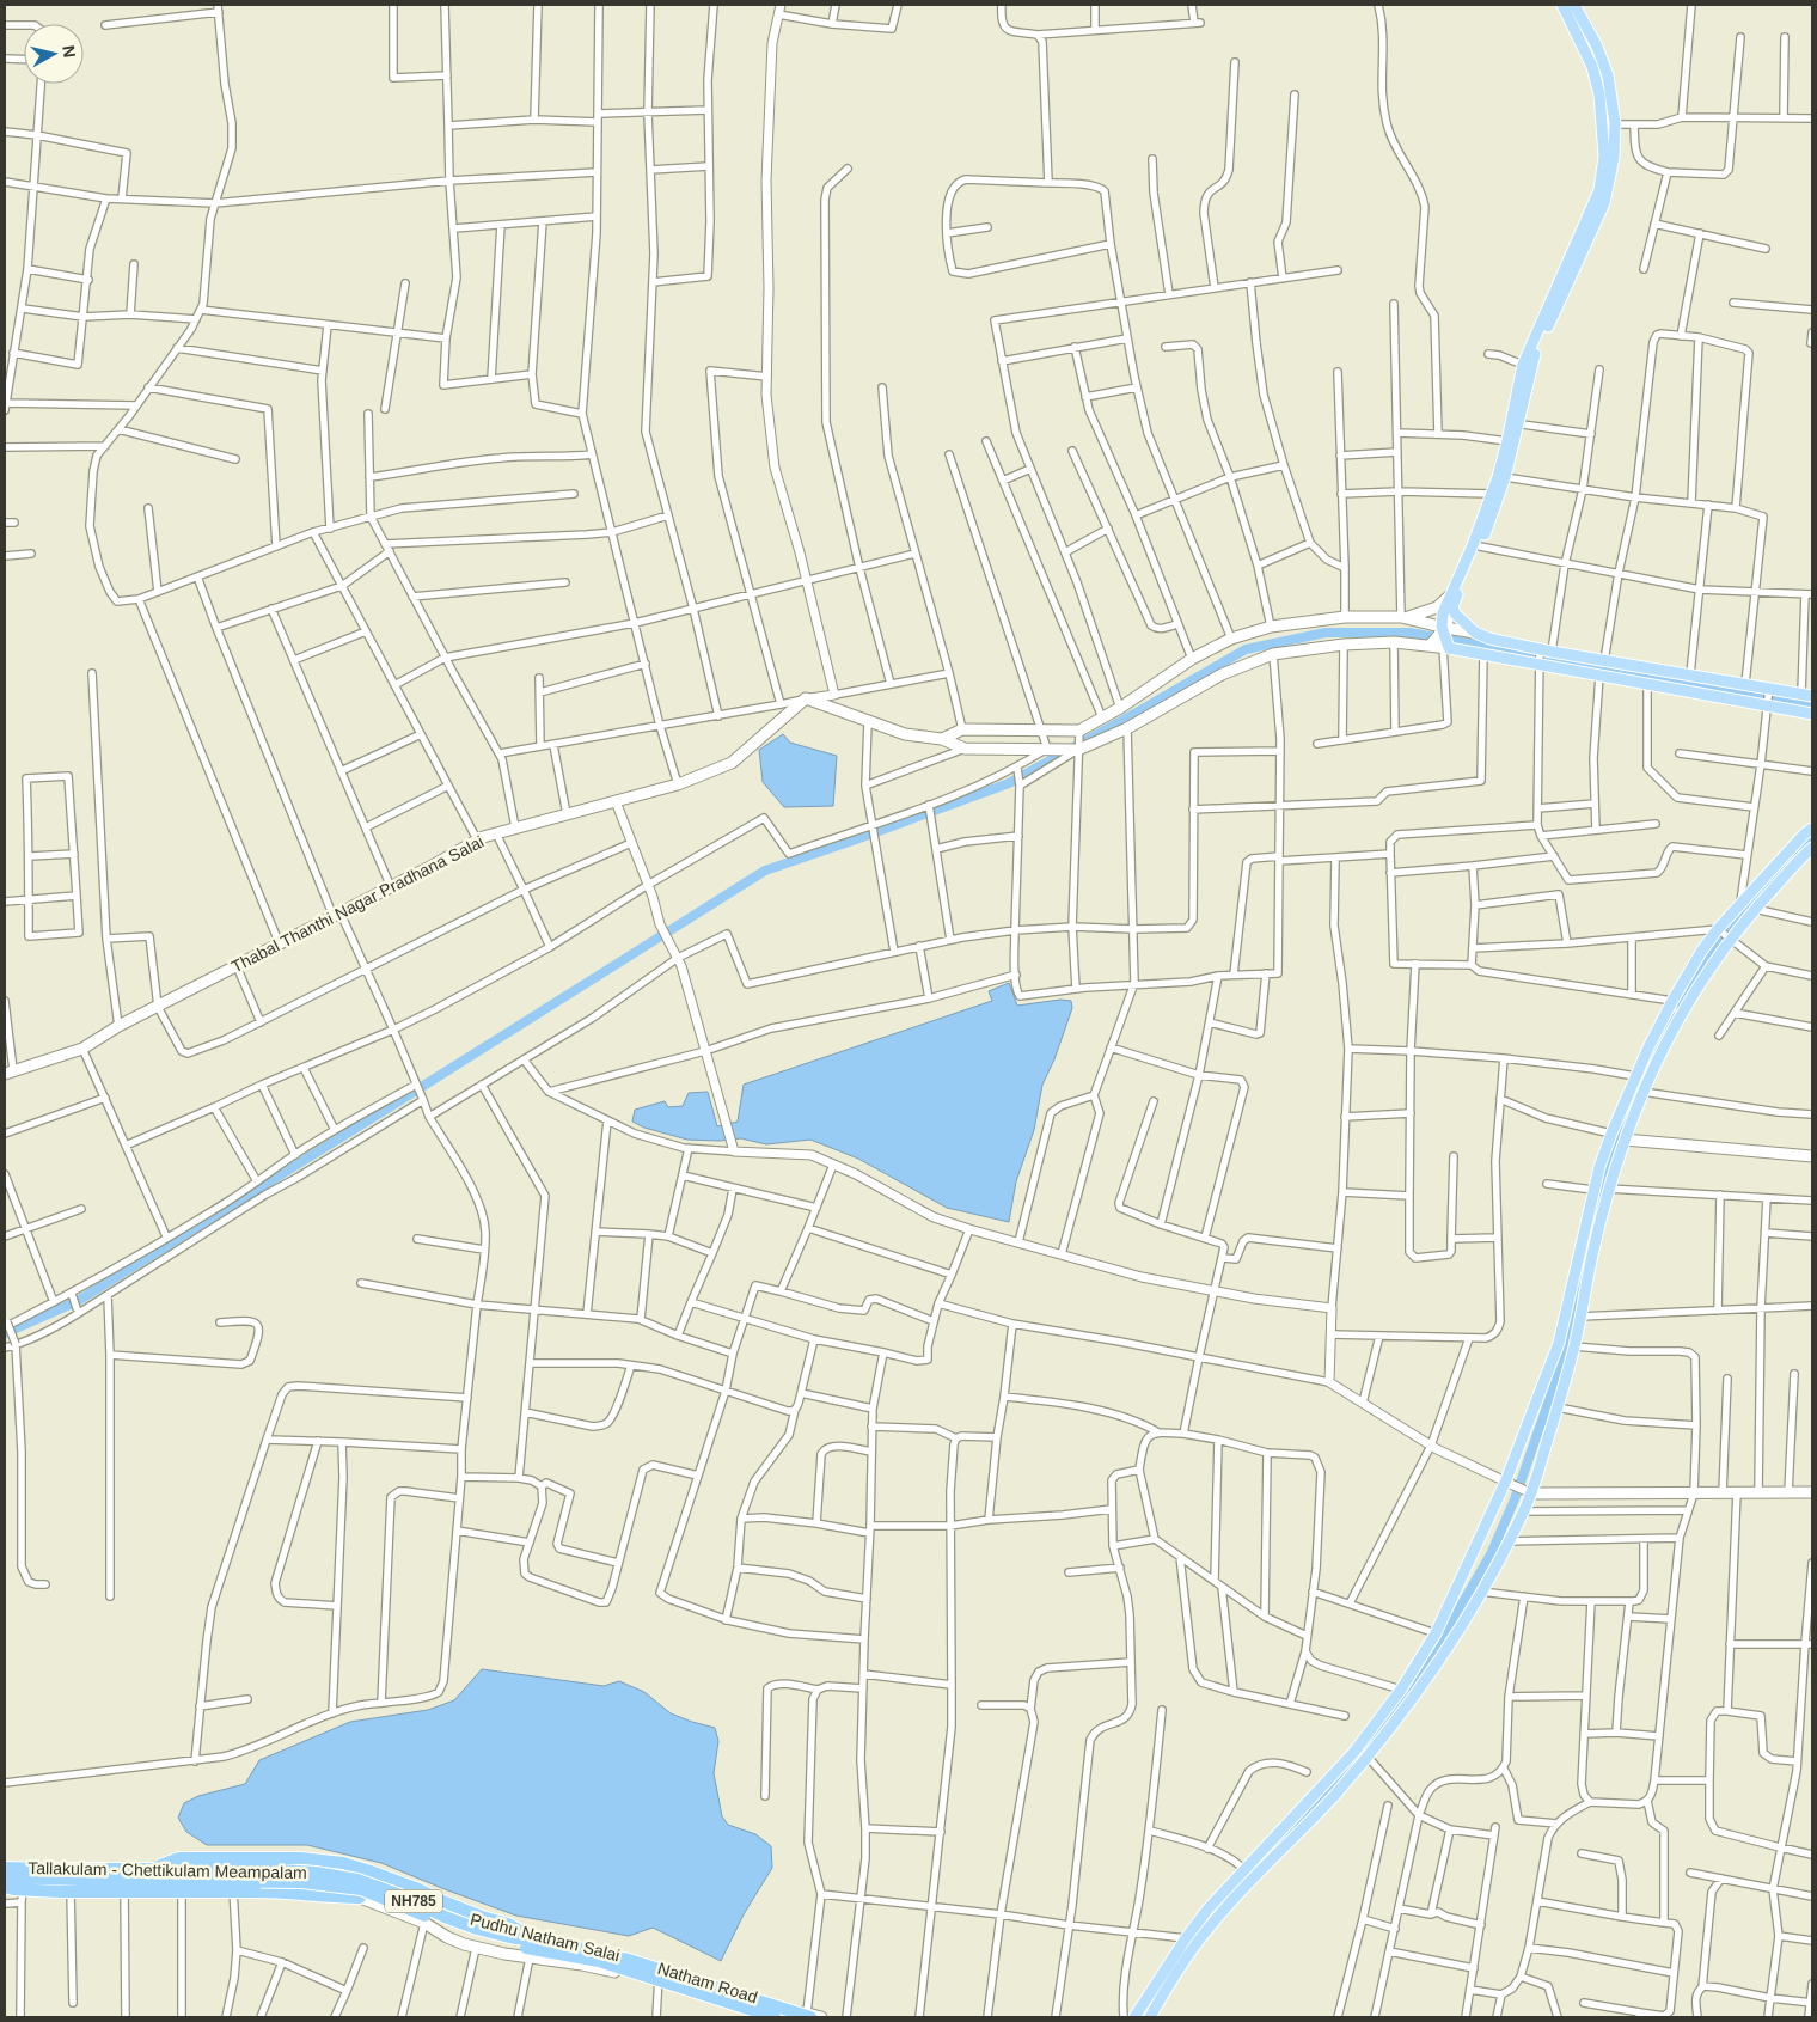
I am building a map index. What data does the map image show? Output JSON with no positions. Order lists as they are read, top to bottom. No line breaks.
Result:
{"streets":{"highway":["Tallakulam - Chettikulam Meampalam","NH785"],"main road":["Thabal Thanthi Nagar Pradhana Salai","Pudhu Natham Salai","Natham Road"]},"crossings":[["Tallakulam - Chettikulam Meampalam","Natham Road"],["Pudhu Natham Salai","Natham Road"]],"north":"right"}
